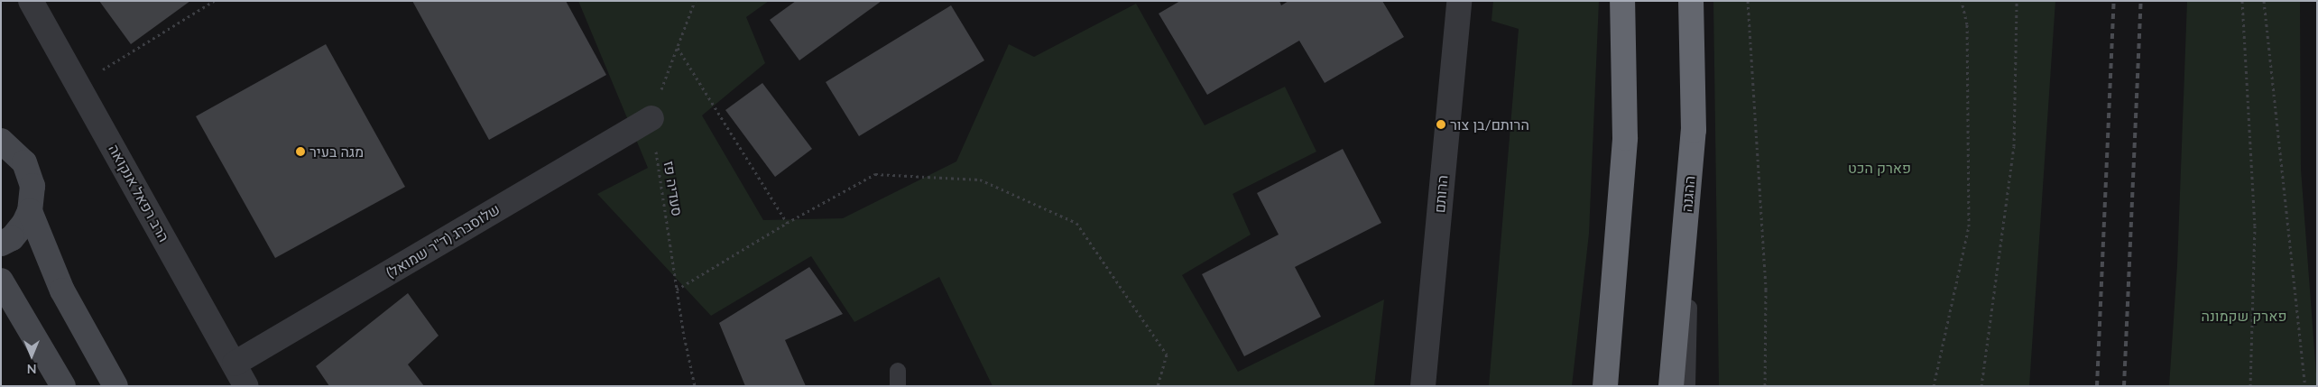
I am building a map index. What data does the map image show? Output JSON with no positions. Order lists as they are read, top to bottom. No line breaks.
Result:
{"streets":{"highway":["ההגנה"],"street":["הרב רפאל אנקואה","הרותם","שלוסברג (ד\"ר שמואל)"],"path":["סעדיה פז"]},"crossings":[["סעדיה פז","שלוסברג (ד\"ר שמואל)"],["הרב רפאל אנקואה","שלוסברג (ד\"ר שמואל)"]],"parks":["פארק הכט","פארק שקמונה"],"places":["הרותם/בן צור","מגה בעיר"],"north":"bottom"}
